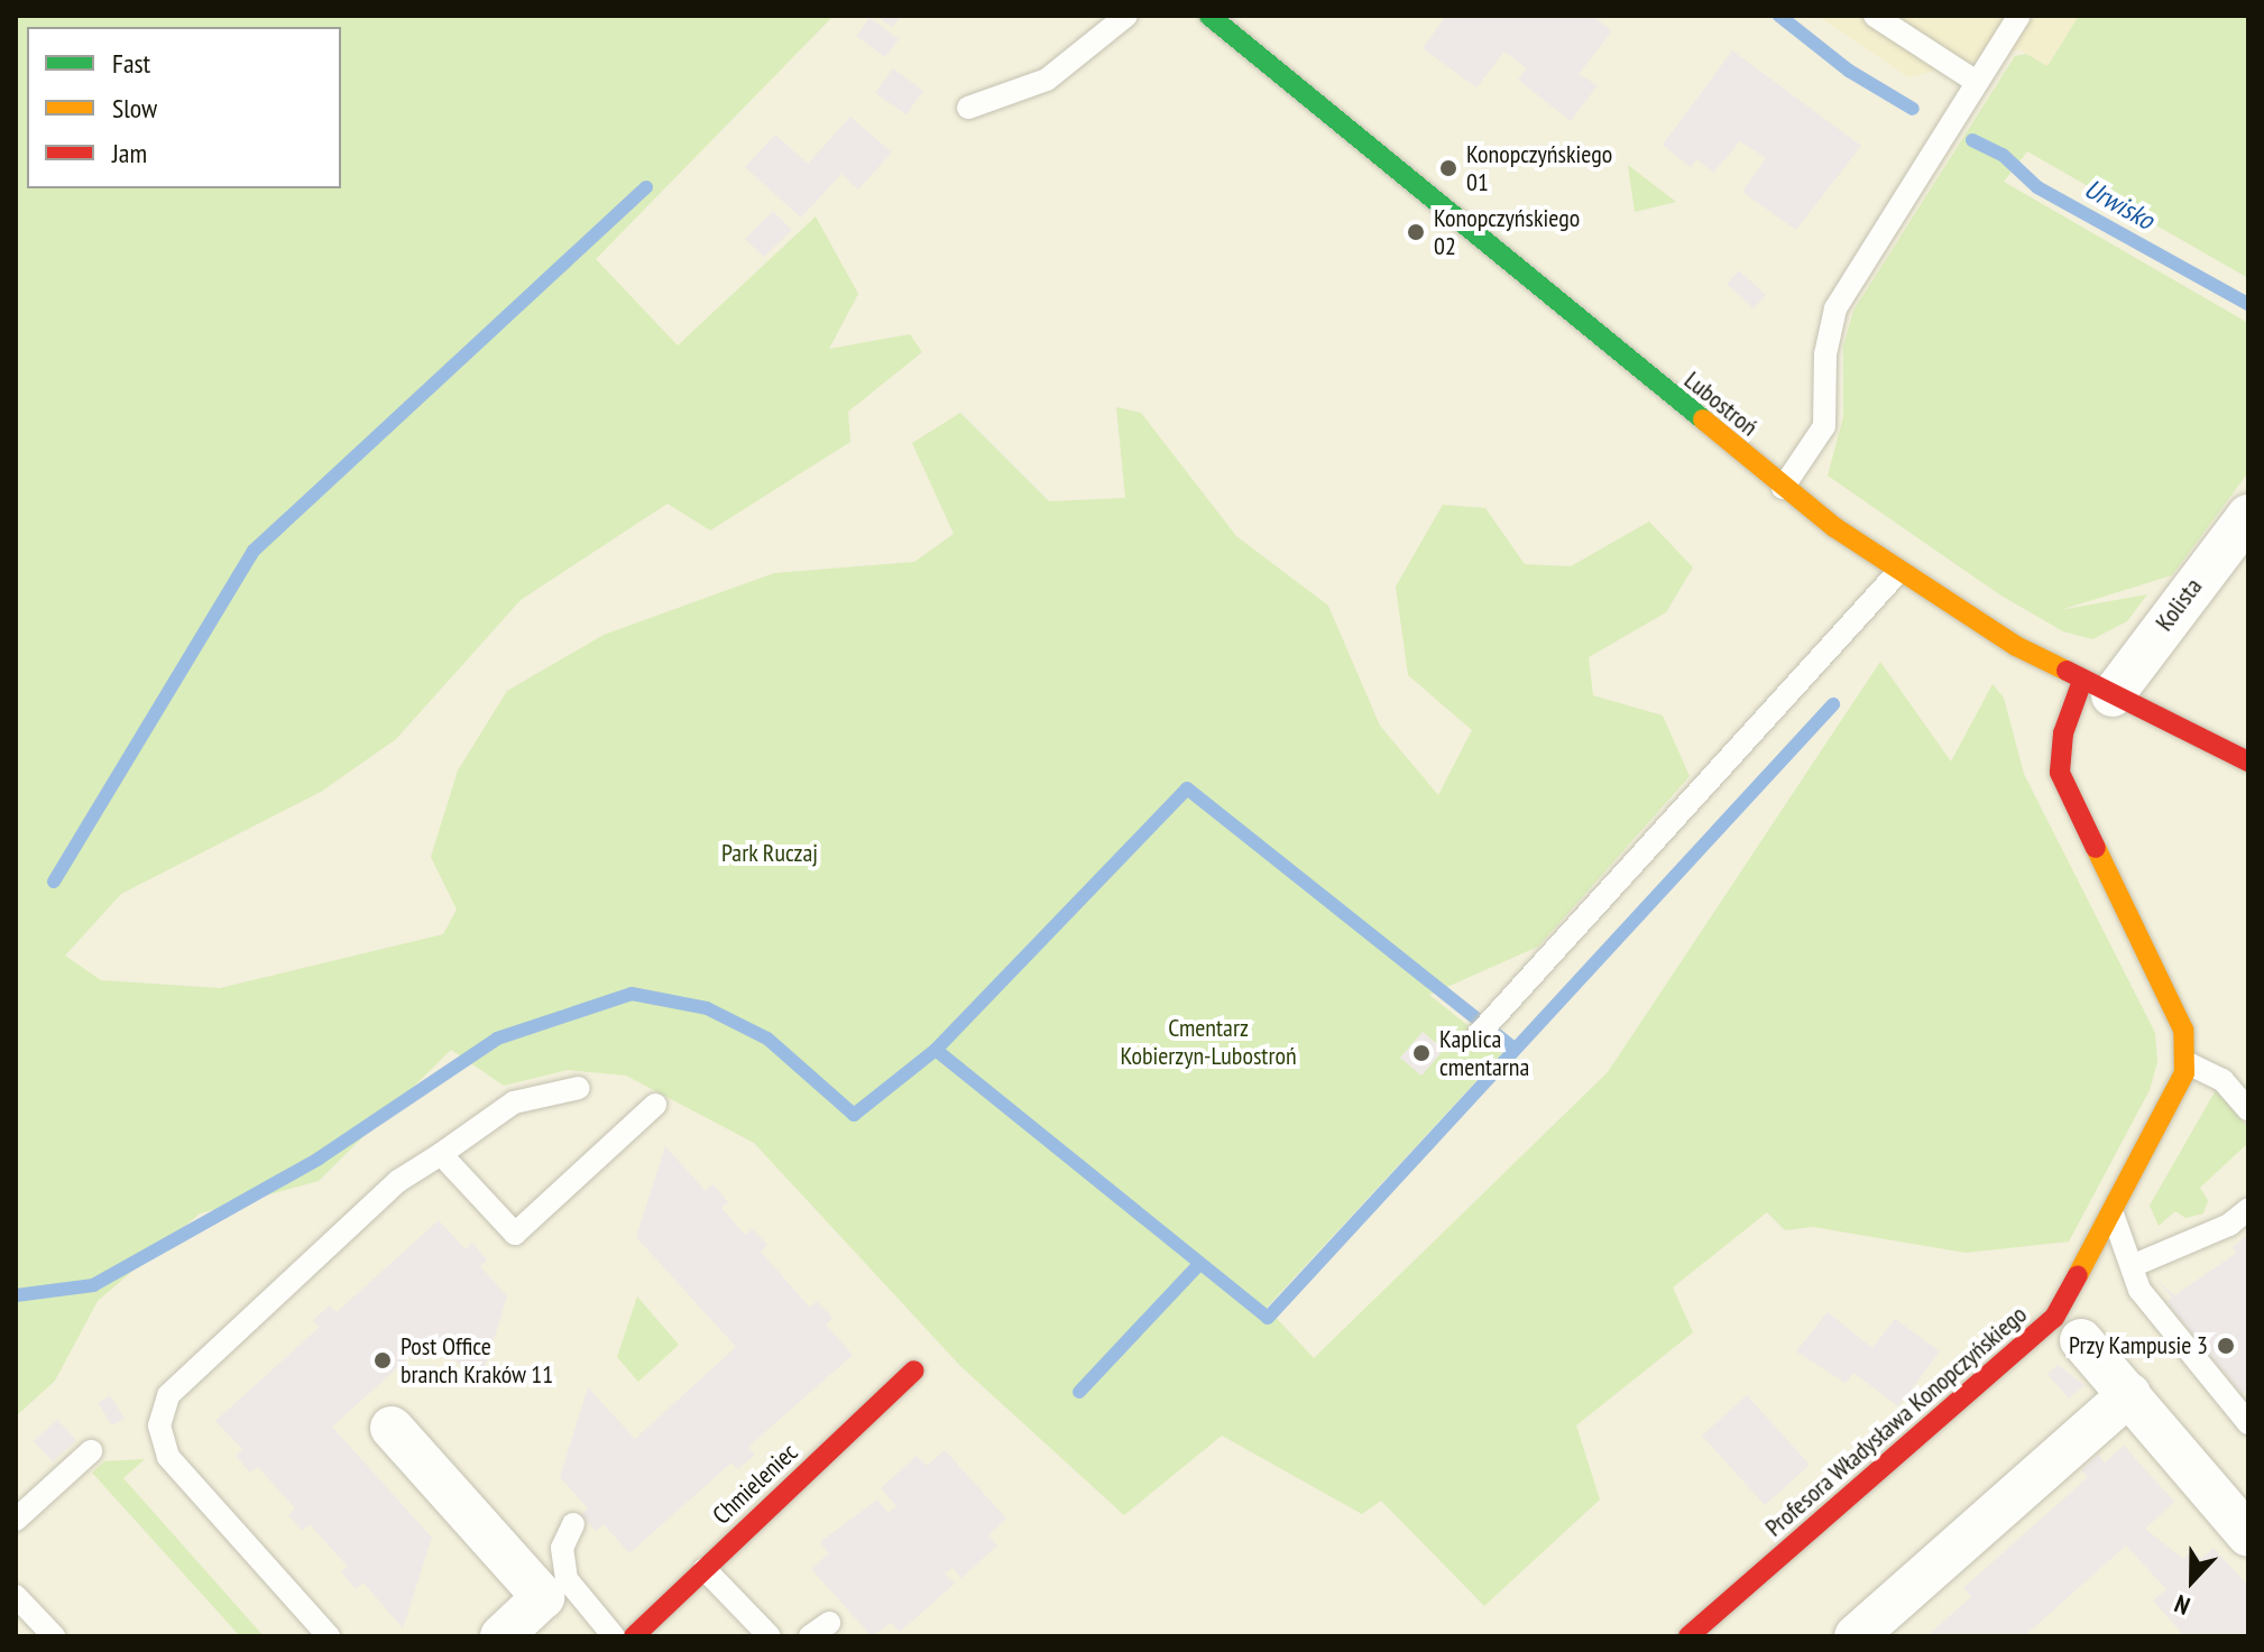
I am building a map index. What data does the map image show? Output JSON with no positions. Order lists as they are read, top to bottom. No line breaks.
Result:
{"streets":{"street":["Lubostroń","Kolista","Profesora Władysława Konopczyńskiego","Chmieleniec"]},"crossings":[["Lubostroń","Kolista"],["Lubostroń","Profesora Władysława Konopczyńskiego"],["Kolista","Profesora Władysława Konopczyńskiego"]],"water":["Urwisko"],"parks":["Park Ruczaj","Cmentarz Kobierzyn-Lubostroń"],"places":["Konopczyńskiego 01","Konopczyńskiego 02","Kaplica cmentarna","Przy Kampusie 3","Post Office branch Kraków 11"],"legend":["Fast","Slow","Jam"],"north":"bottom"}
